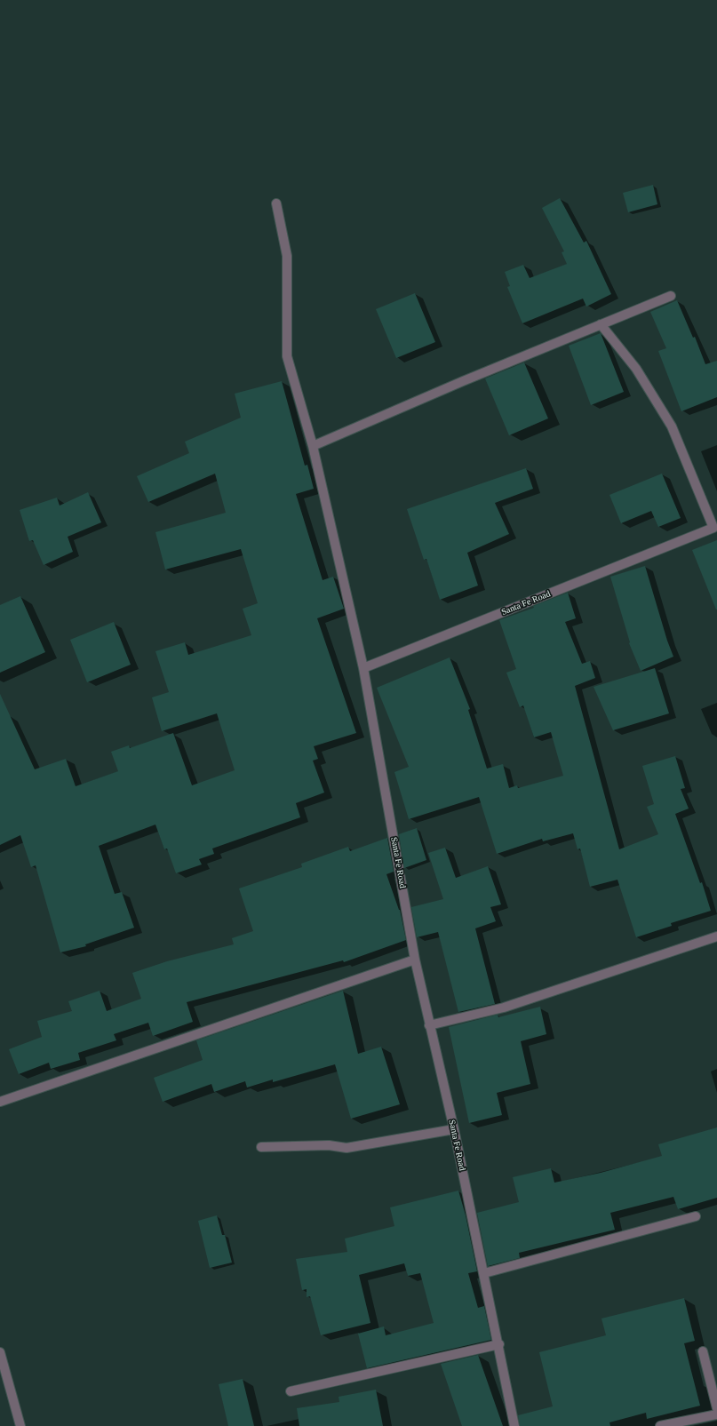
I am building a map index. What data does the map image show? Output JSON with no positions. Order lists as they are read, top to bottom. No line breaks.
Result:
{"streets":{"street":["Santa Fe Road"]}}
